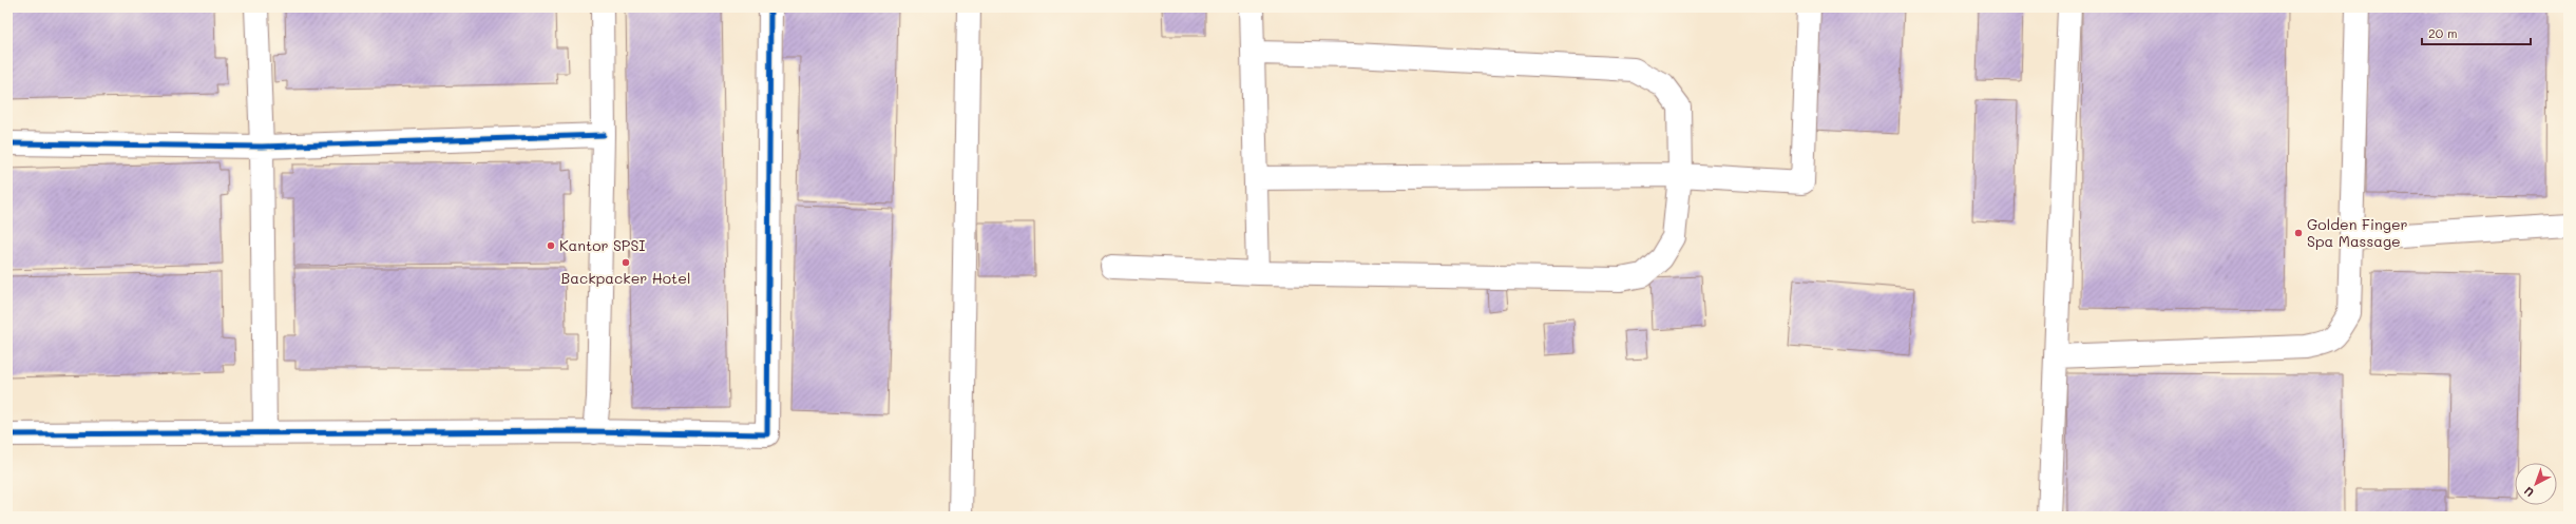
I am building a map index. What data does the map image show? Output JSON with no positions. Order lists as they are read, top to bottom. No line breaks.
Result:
{"places":["Golden Finger Spa Massage","Kantor SPSI","Backpacker Hotel"],"scale_bar":"20 m","north":"bottom left"}
